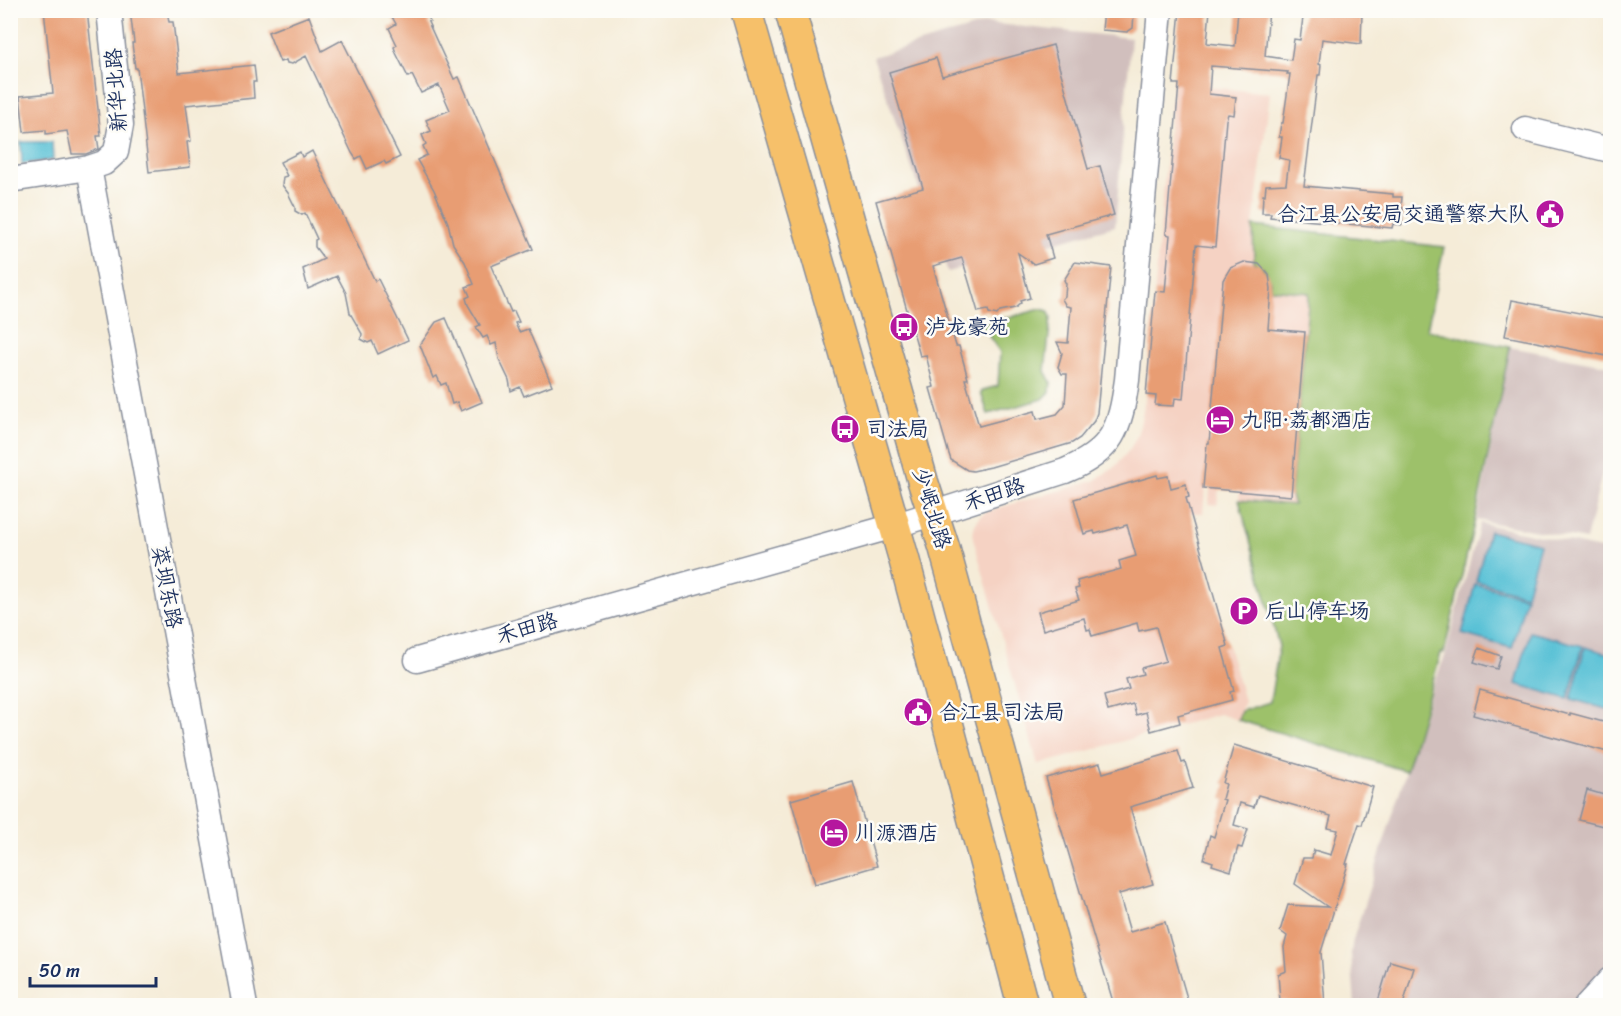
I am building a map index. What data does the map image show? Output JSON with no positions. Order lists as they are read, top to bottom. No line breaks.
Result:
{"streets":{"main road":["少岷北路"],"street":["新华北路","禾田路","菜坝东路"]},"crossings":[["新华北路","菜坝东路"],["禾田路","少岷北路"]],"places":{"public building":["合江县公安局交通警察大队","合江县司法局"],"bus stop":["泸龙豪苑","司法局"],"hotel":["九阳·荔都酒店","川源酒店"],"parking":["后山停车场"]},"scale_bar":"50 m"}
